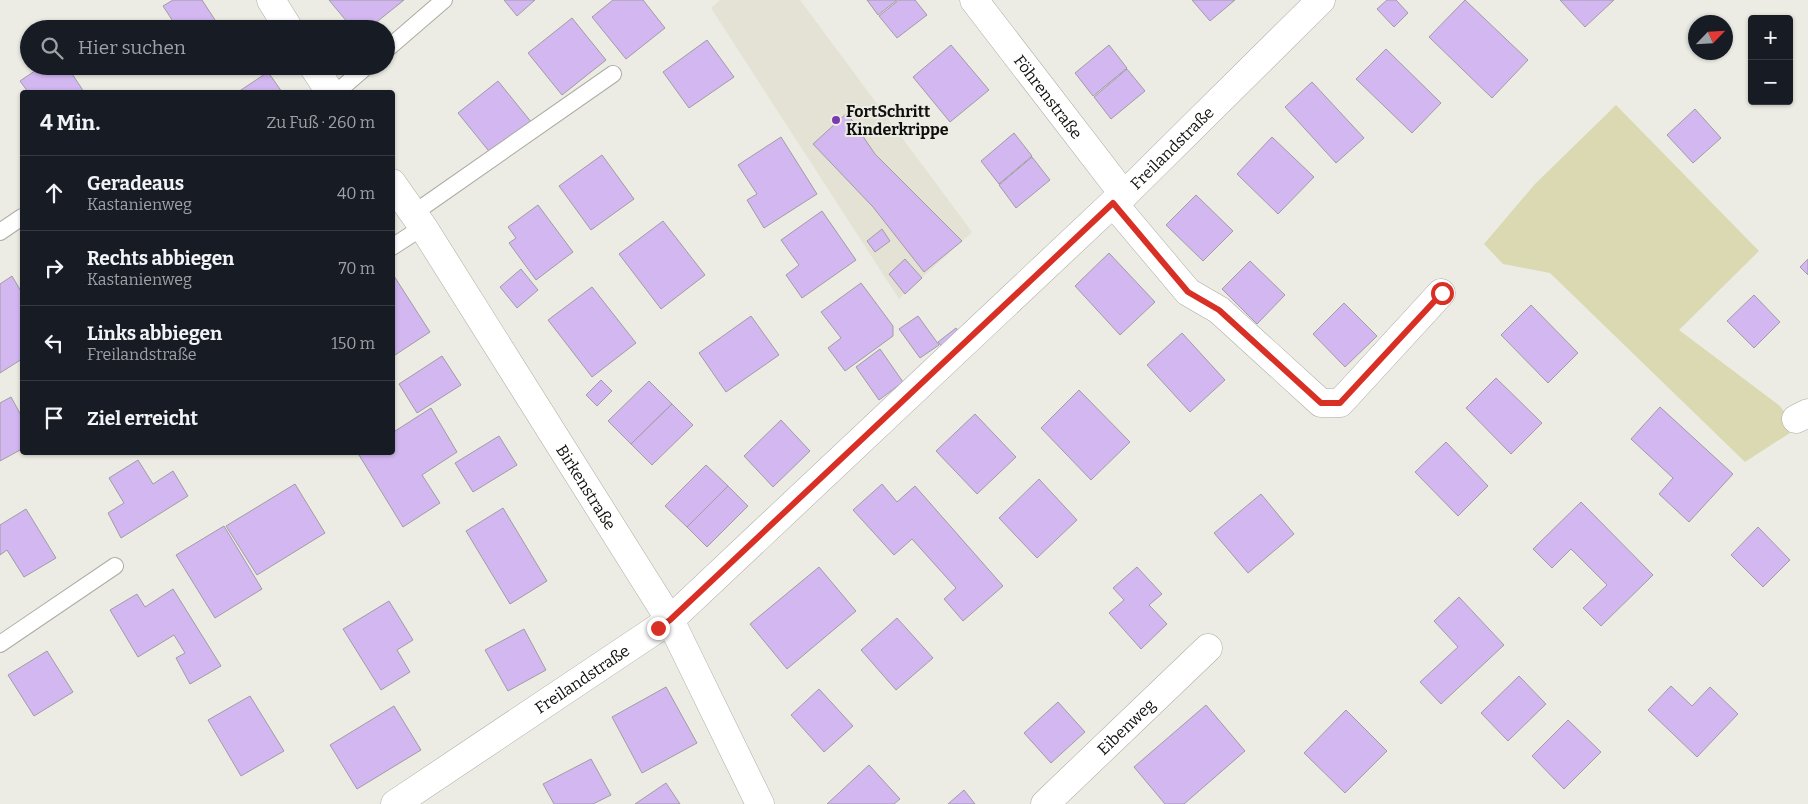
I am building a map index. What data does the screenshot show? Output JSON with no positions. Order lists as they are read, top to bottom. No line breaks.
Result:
{"streets":{"street":["Föhrenstraße","Freilandstraße","Birkenstraße","Eibenweg"]},"crossings":[["Föhrenstraße","Freilandstraße"],["Freilandstraße","Birkenstraße"]],"places":["FortSchritt Kinderkrippe"],"north":"top right","page":{"map_buttons":["+","−"],"search":"Hier suchen","heading":["4 Min.","Zu Fuß · 260 m"],"list":[["Geradeaus","Kastanienweg","40 m"],["Rechts abbiegen","Kastanienweg","70 m"],["Links abbiegen","Freilandstraße","150 m"],"Ziel erreicht"]}}
